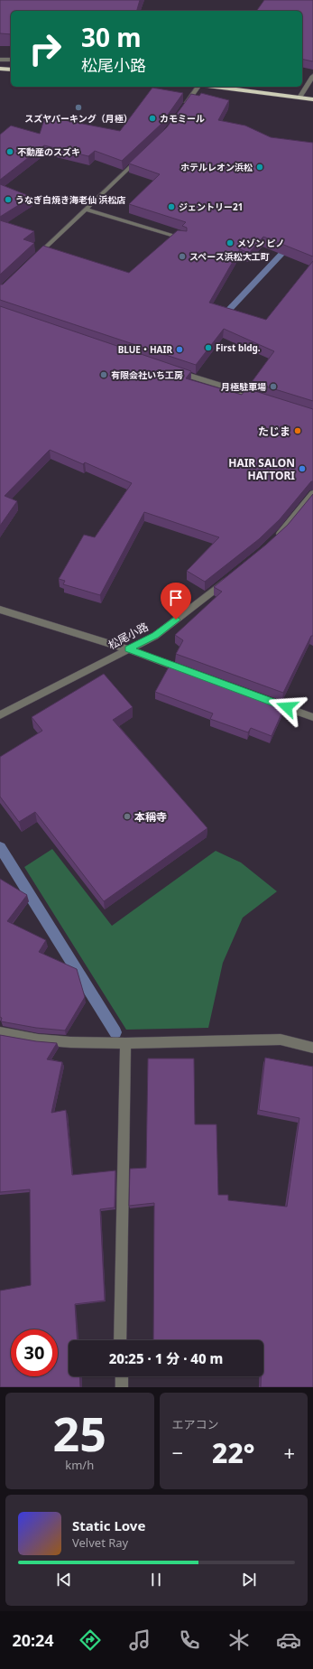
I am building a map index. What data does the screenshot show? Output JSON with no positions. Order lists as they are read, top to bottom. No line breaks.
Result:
{"streets":{"street":["松尾小路"]},"places":["スズヤパーキング（月極）","カモミール","不動産のスズキ","ホテルレオン浜松","うなぎ白焼き海老仙 浜松店","ジェントリー21","メゾン ピノ","スペース浜松大工町","First bldg.","BLUE・HAIR","有限会社いち工房","月極駐車場","たじま","HAIR SALON HATTORI","本稱寺"],"page":{"turn":["30 m","松尾小路"],"limit":"30","trip":"20:25 · 1 分 · 40 m","tile":[["25","km/h"],"エアコン"],"heat":["−","22°","+"],"song":["Static Love","Velvet Ray"],"tabs":"20:24"}}
